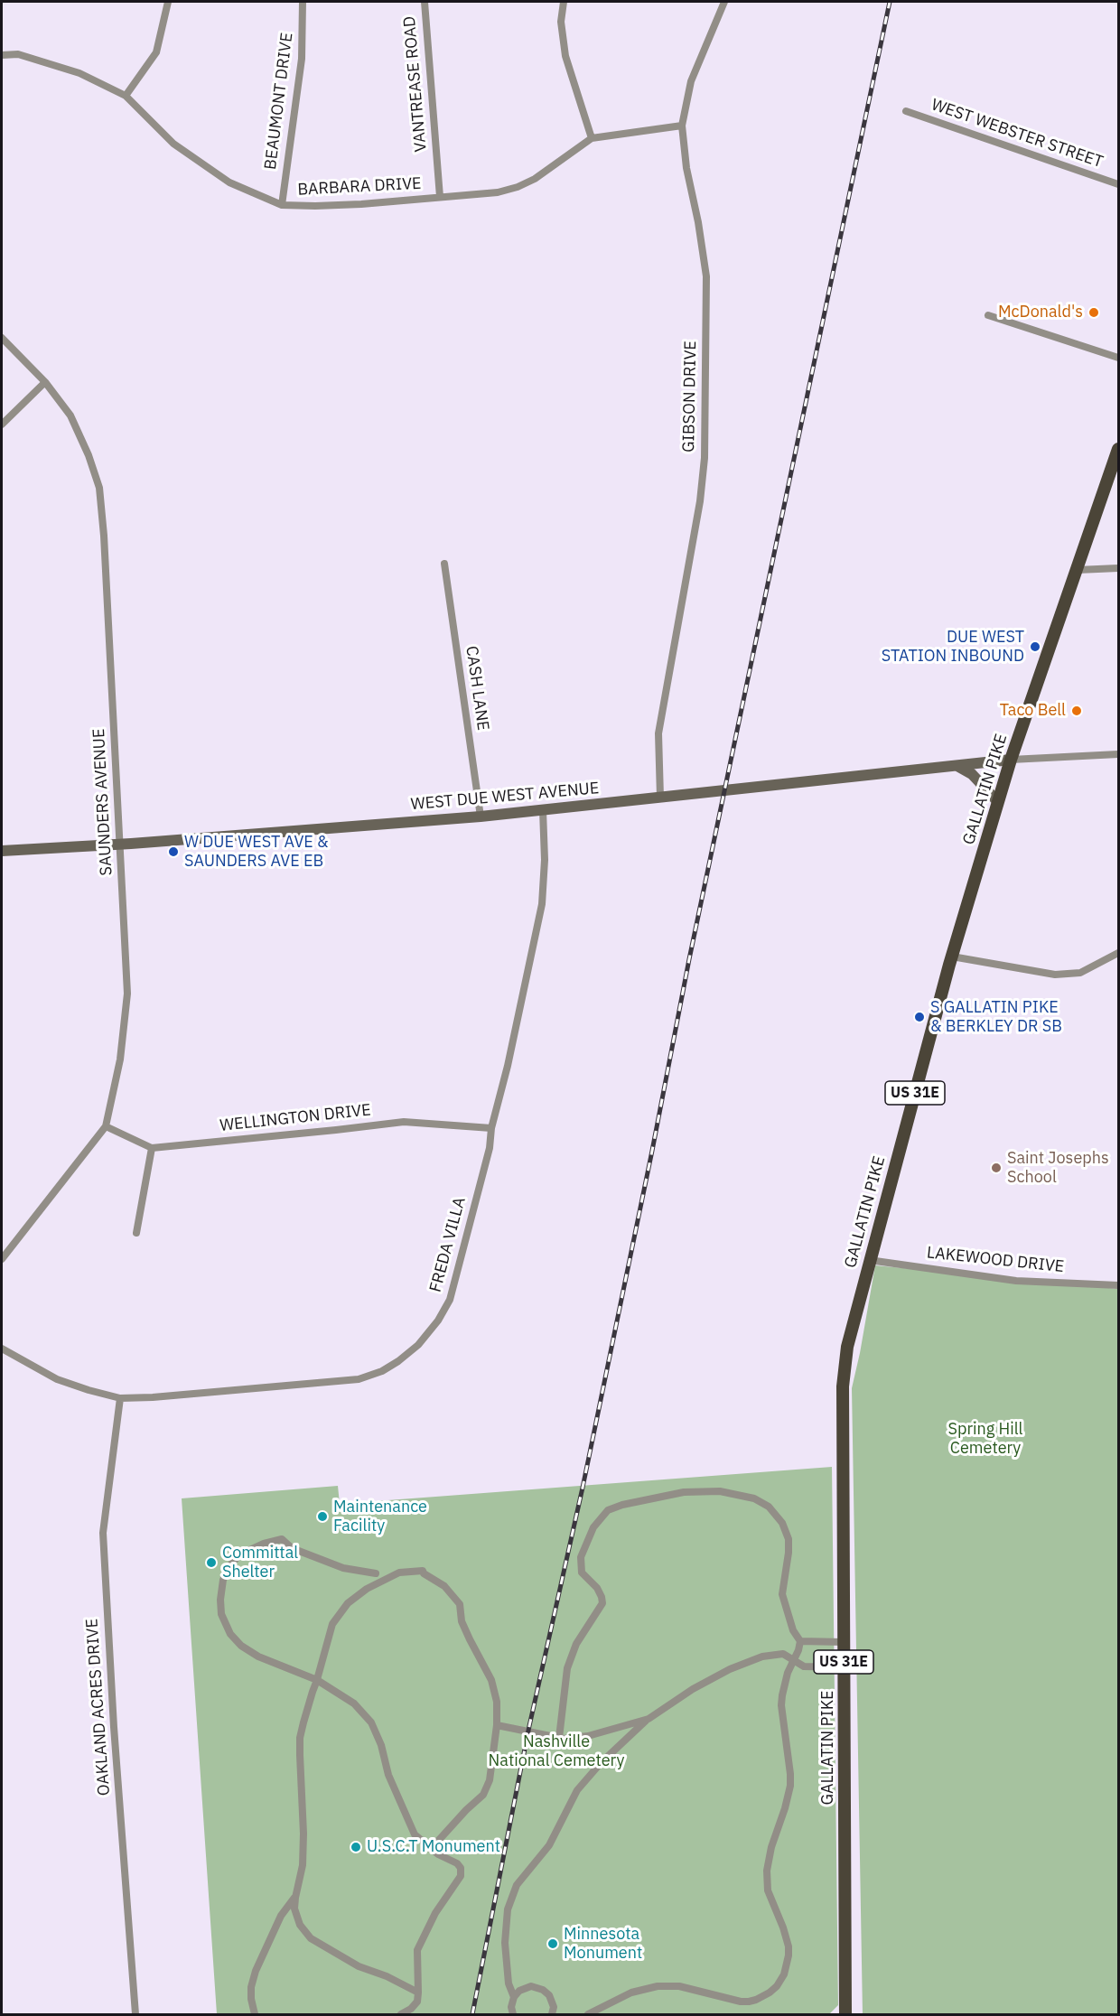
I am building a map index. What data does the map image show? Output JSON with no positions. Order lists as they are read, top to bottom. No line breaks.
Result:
{"streets":{"main road":["GALLATIN PIKE","WEST DUE WEST AVENUE","US 31E"],"street":["VANTREASE ROAD","BEAUMONT DRIVE","WEST WEBSTER STREET","BARBARA DRIVE","GIBSON DRIVE","CASH LANE","SAUNDERS AVENUE","WELLINGTON DRIVE","FREDA VILLA","LAKEWOOD DRIVE","OAKLAND ACRES DRIVE"]},"crossings":[["VANTREASE ROAD","BARBARA DRIVE"],["BEAUMONT DRIVE","BARBARA DRIVE"],["BARBARA DRIVE","GIBSON DRIVE"],["GIBSON DRIVE","WEST DUE WEST AVENUE"],["CASH LANE","WEST DUE WEST AVENUE"],["GALLATIN PIKE","WEST DUE WEST AVENUE"],["GALLATIN PIKE","LAKEWOOD DRIVE"],["WEST DUE WEST AVENUE","SAUNDERS AVENUE"],["WEST DUE WEST AVENUE","FREDA VILLA"],["WELLINGTON DRIVE","FREDA VILLA"],["FREDA VILLA","OAKLAND ACRES DRIVE"]],"parks":["Spring Hill Cemetery","Nashville National Cemetery"],"places":["McDonald's","DUE WEST STATION INBOUND","Taco Bell","W DUE WEST AVE & SAUNDERS AVE EB","S GALLATIN PIKE & BERKLEY DR SB","Saint Josephs School","Maintenance Facility","Committal Shelter","U.S.C.T Monument","Minnesota Monument"]}
